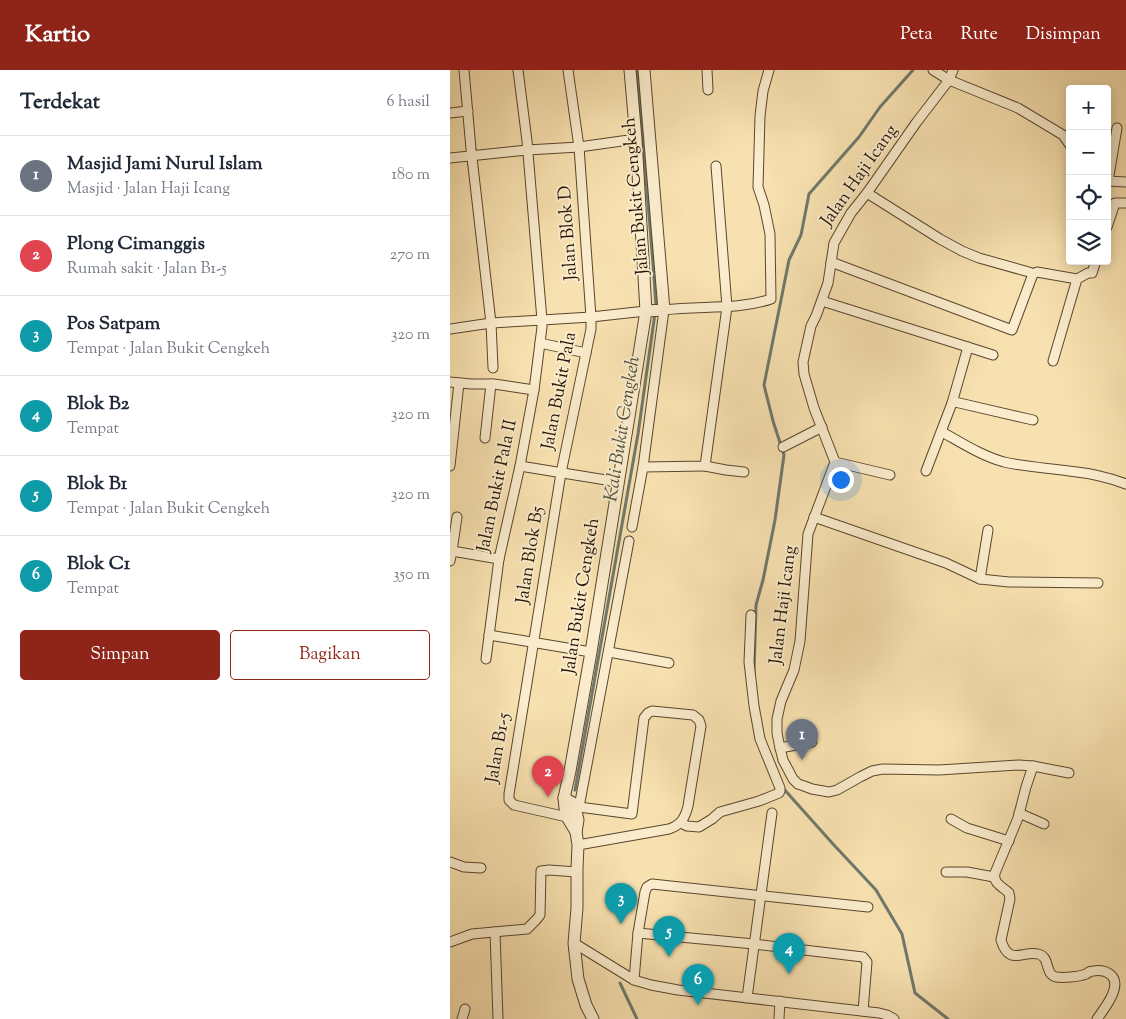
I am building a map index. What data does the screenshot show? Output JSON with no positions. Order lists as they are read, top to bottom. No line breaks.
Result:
{"streets":{"street":["Jalan Haji Icang","Jalan Bukit Cengkeh","Jalan Blok D","Jalan Bukit Pala","Jalan Bukit Pala II","Jalan Blok B5","Jalan B1-5"]},"crossings":[["Jalan Bukit Cengkeh","Jalan B1-5"],["Jalan Blok D","Jalan Bukit Pala"],["Jalan Bukit Pala","Jalan Blok B5"],["Jalan Blok B5","Jalan B1-5"]],"water":["Kali Bukit Cengkeh"],"page":{"header":"Kartio","nav":["Peta","Rute","Disimpan"],"heading":["Terdekat","6 hasil"],"map_buttons":["+","−"],"list":[{"mark":"1","name":"Masjid Jami Nurul Islam","note":"Masjid · Jalan Haji Icang","value":"180 m"},{"mark":"2","name":"Plong Cimanggis","note":"Rumah sakit · Jalan B1-5","value":"270 m"},{"mark":"3","name":"Pos Satpam","note":"Tempat · Jalan Bukit Cengkeh","value":"320 m"},{"mark":"4","name":"Blok B2","note":"Tempat","value":"320 m"},{"mark":"5","name":"Blok B1","note":"Tempat · Jalan Bukit Cengkeh","value":"320 m"},{"mark":"6","name":"Blok C1","note":"Tempat","value":"350 m"}],"buttons":["Simpan","Bagikan"],"pins":["1","2","3","5","4","6"]}}
